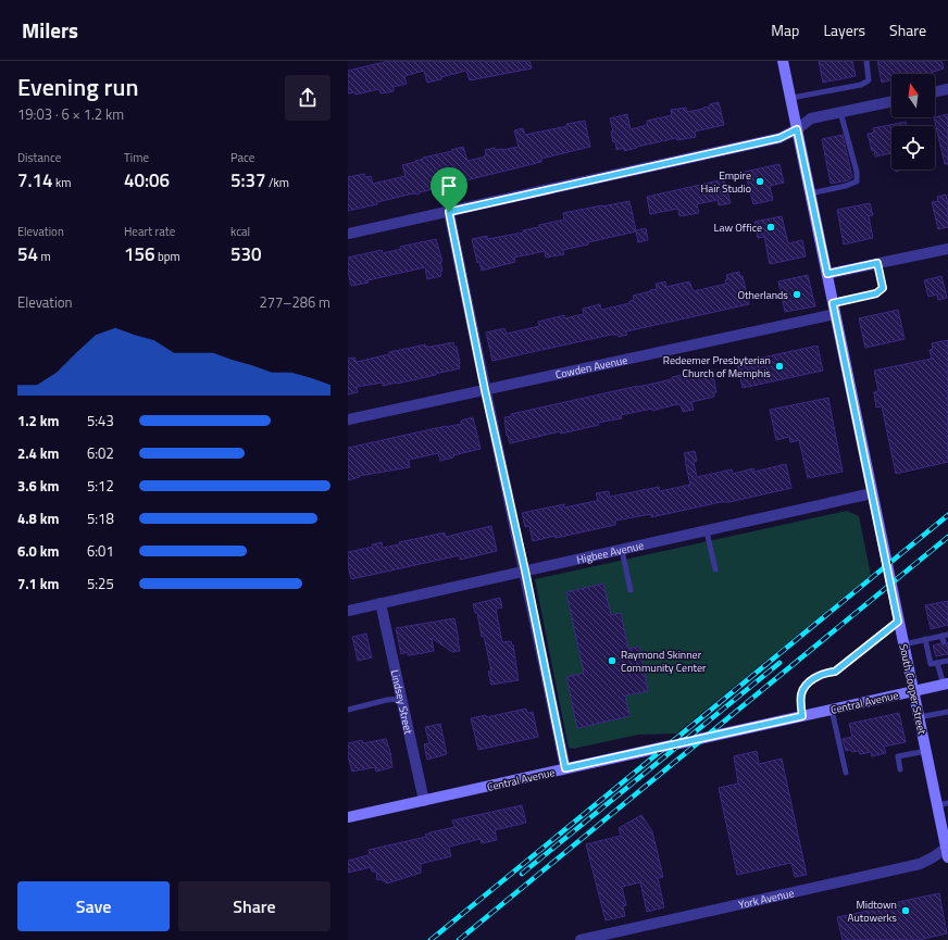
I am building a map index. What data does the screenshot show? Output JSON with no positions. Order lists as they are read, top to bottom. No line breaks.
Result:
{"streets":{"main road":["South Cooper Street","Central Avenue"],"street":["Cowden Avenue","Higbee Avenue","Lindsey Street","York Avenue"]},"crossings":[["Cowden Avenue","South Cooper Street"],["Higbee Avenue","South Cooper Street"],["Higbee Avenue","Lindsey Street"],["South Cooper Street","Central Avenue"],["South Cooper Street","York Avenue"],["Lindsey Street","Central Avenue"]],"places":["Empire Hair Studio","Law Office","Otherlands","Redeemer Presbyterian Church of Memphis","Raymond Skinner Community Center","Midtown Autowerks"],"north":"top","page":{"header":"Milers","nav":["Map","Layers","Share"],"heading":["Evening run","19:03 · 6 × 1.2 km"],"stats":[["Distance","7.14 km"],["Time","40:06"],["Pace","5:37 /km"],["Elevation","54 m"],["Heart rate","156 bpm"],["kcal","530"]],"chart":["Elevation","277–286 m"],"list":[{"name":"1.2 km","note":"5:43"},{"name":"2.4 km","note":"6:02"},{"name":"3.6 km","note":"5:12"},{"name":"4.8 km","note":"5:18"},{"name":"6.0 km","note":"6:01"},{"name":"7.1 km","note":"5:25"}],"buttons":["Save","Share"]}}
